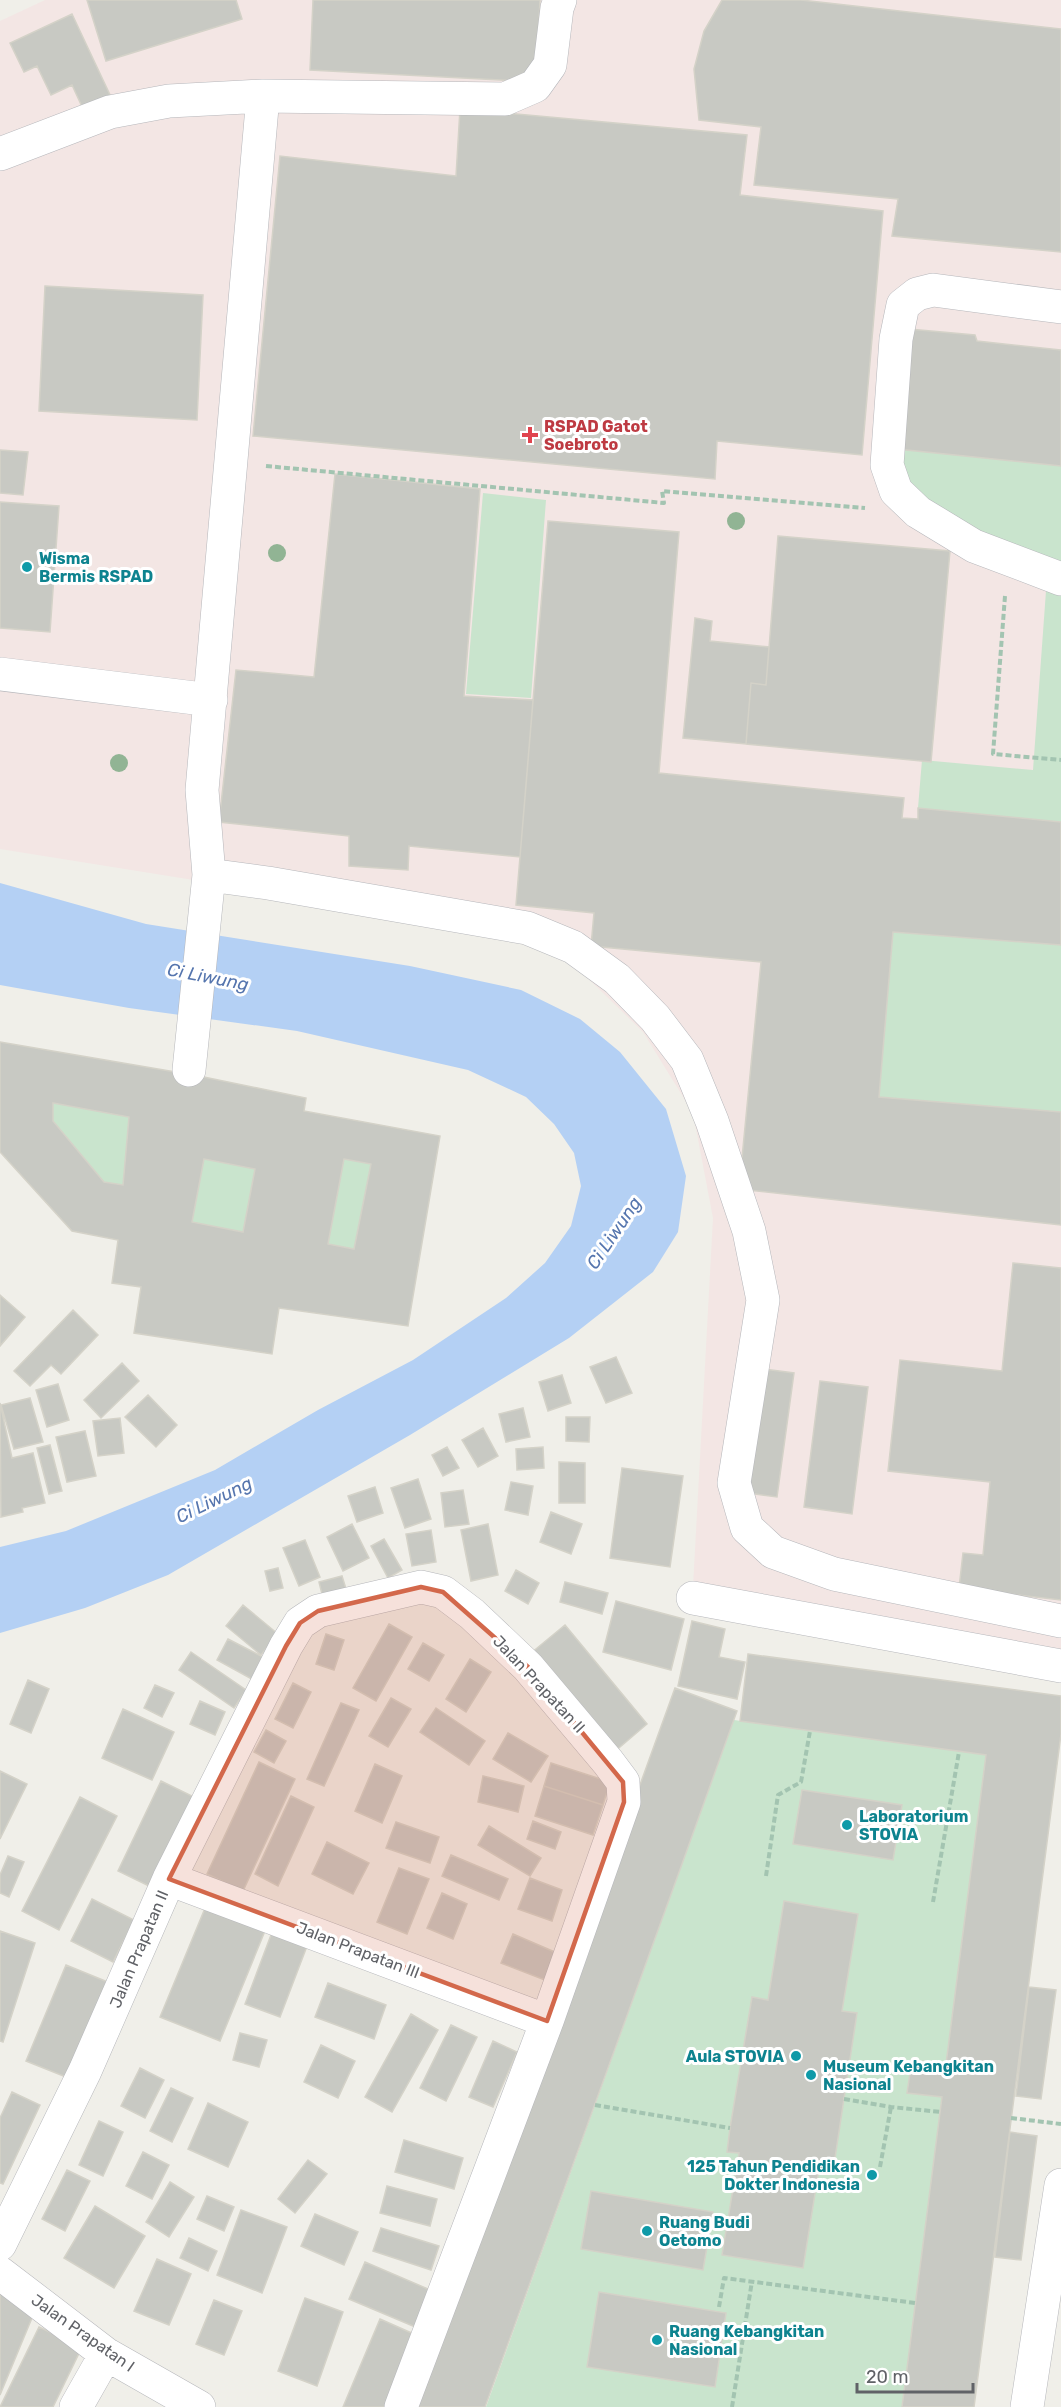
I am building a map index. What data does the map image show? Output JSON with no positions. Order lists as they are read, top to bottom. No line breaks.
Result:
{"streets":{"street":["Jalan Prapatan II","Jalan Prapatan III","Jalan Prapatan I"]},"crossings":[["Jalan Prapatan II","Jalan Prapatan III"]],"water":["Ci Liwung"],"places":{"health":["RSPAD Gatot Soebroto"],"other":["Wisma Bermis RSPAD","Laboratorium STOVIA","Aula STOVIA","Museum Kebangkitan Nasional","125 Tahun Pendidikan Dokter Indonesia","Ruang Budi Oetomo","Ruang Kebangkitan Nasional"]},"scale_bar":"20 m"}
